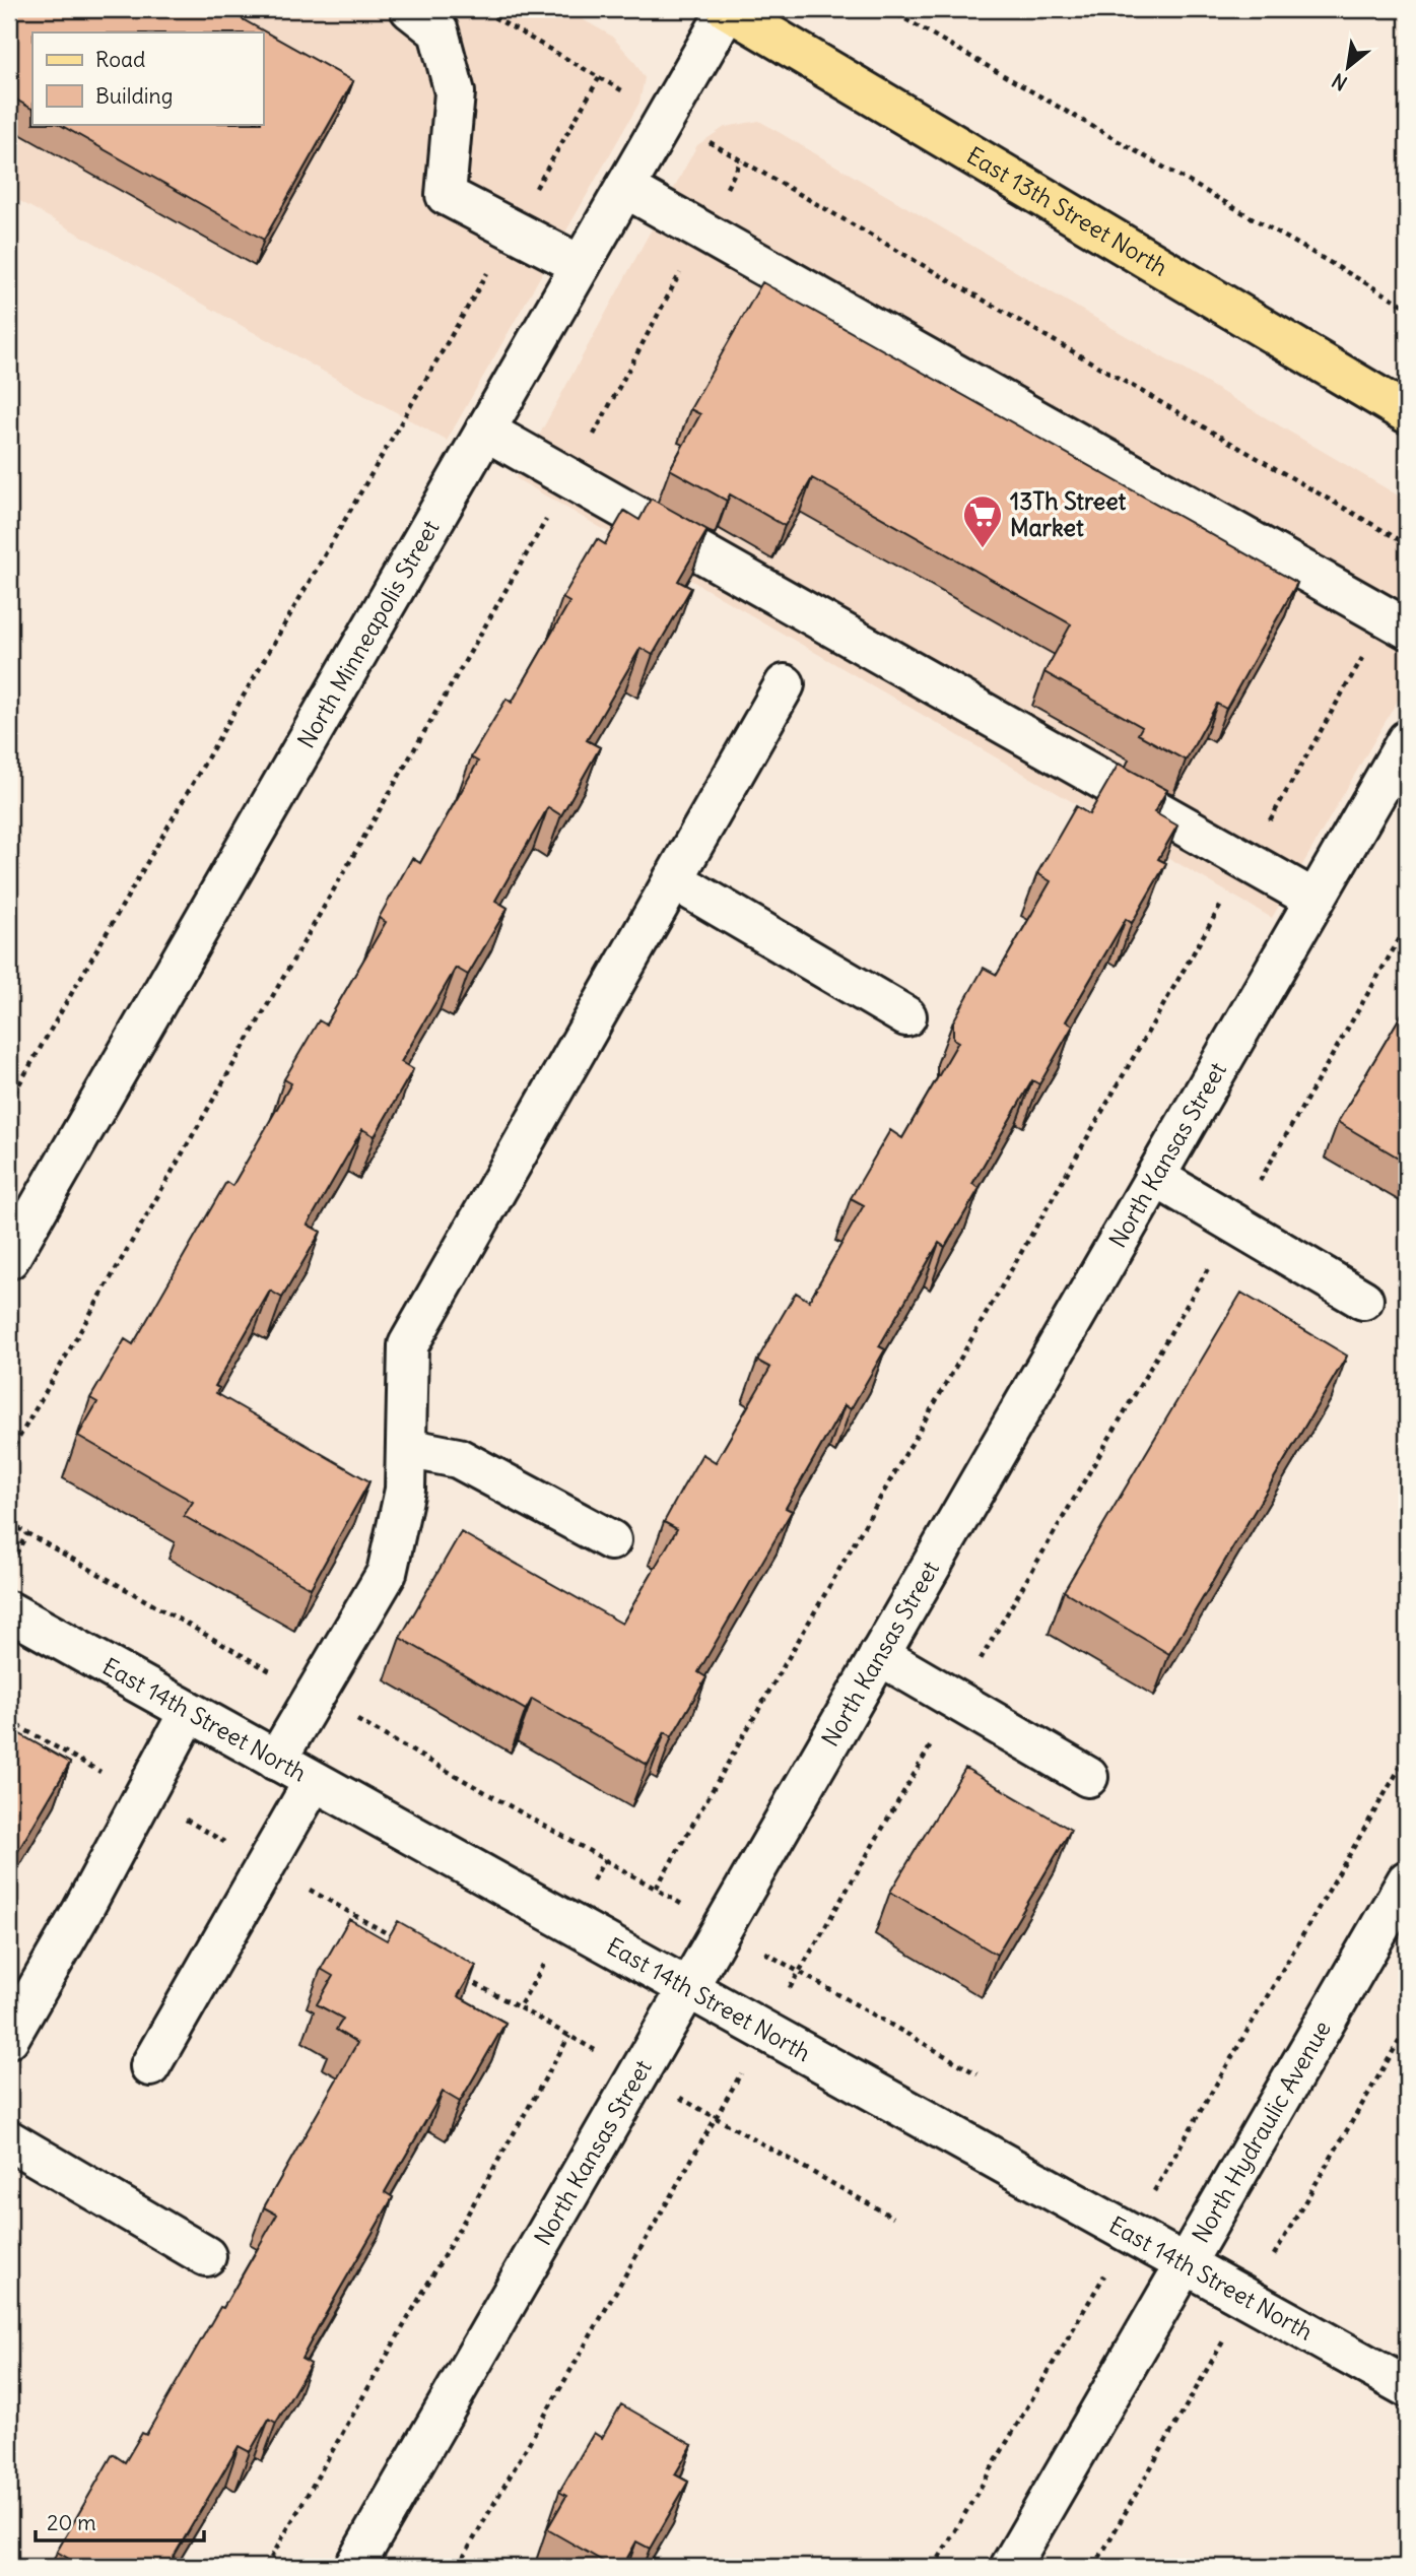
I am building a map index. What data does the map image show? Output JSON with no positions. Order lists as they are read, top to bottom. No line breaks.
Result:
{"streets":{"main road":["East 13th Street North"],"street":["North Minneapolis Street","North Kansas Street","East 14th Street North","North Hydraulic Avenue"]},"crossings":[["East 13th Street North","North Minneapolis Street"],["North Kansas Street","East 14th Street North"],["East 14th Street North","North Hydraulic Avenue"]],"places":{"supermarket":["13Th Street Market"]},"legend":["Road","Building"],"scale_bar":"20 m","north":"bottom left"}
